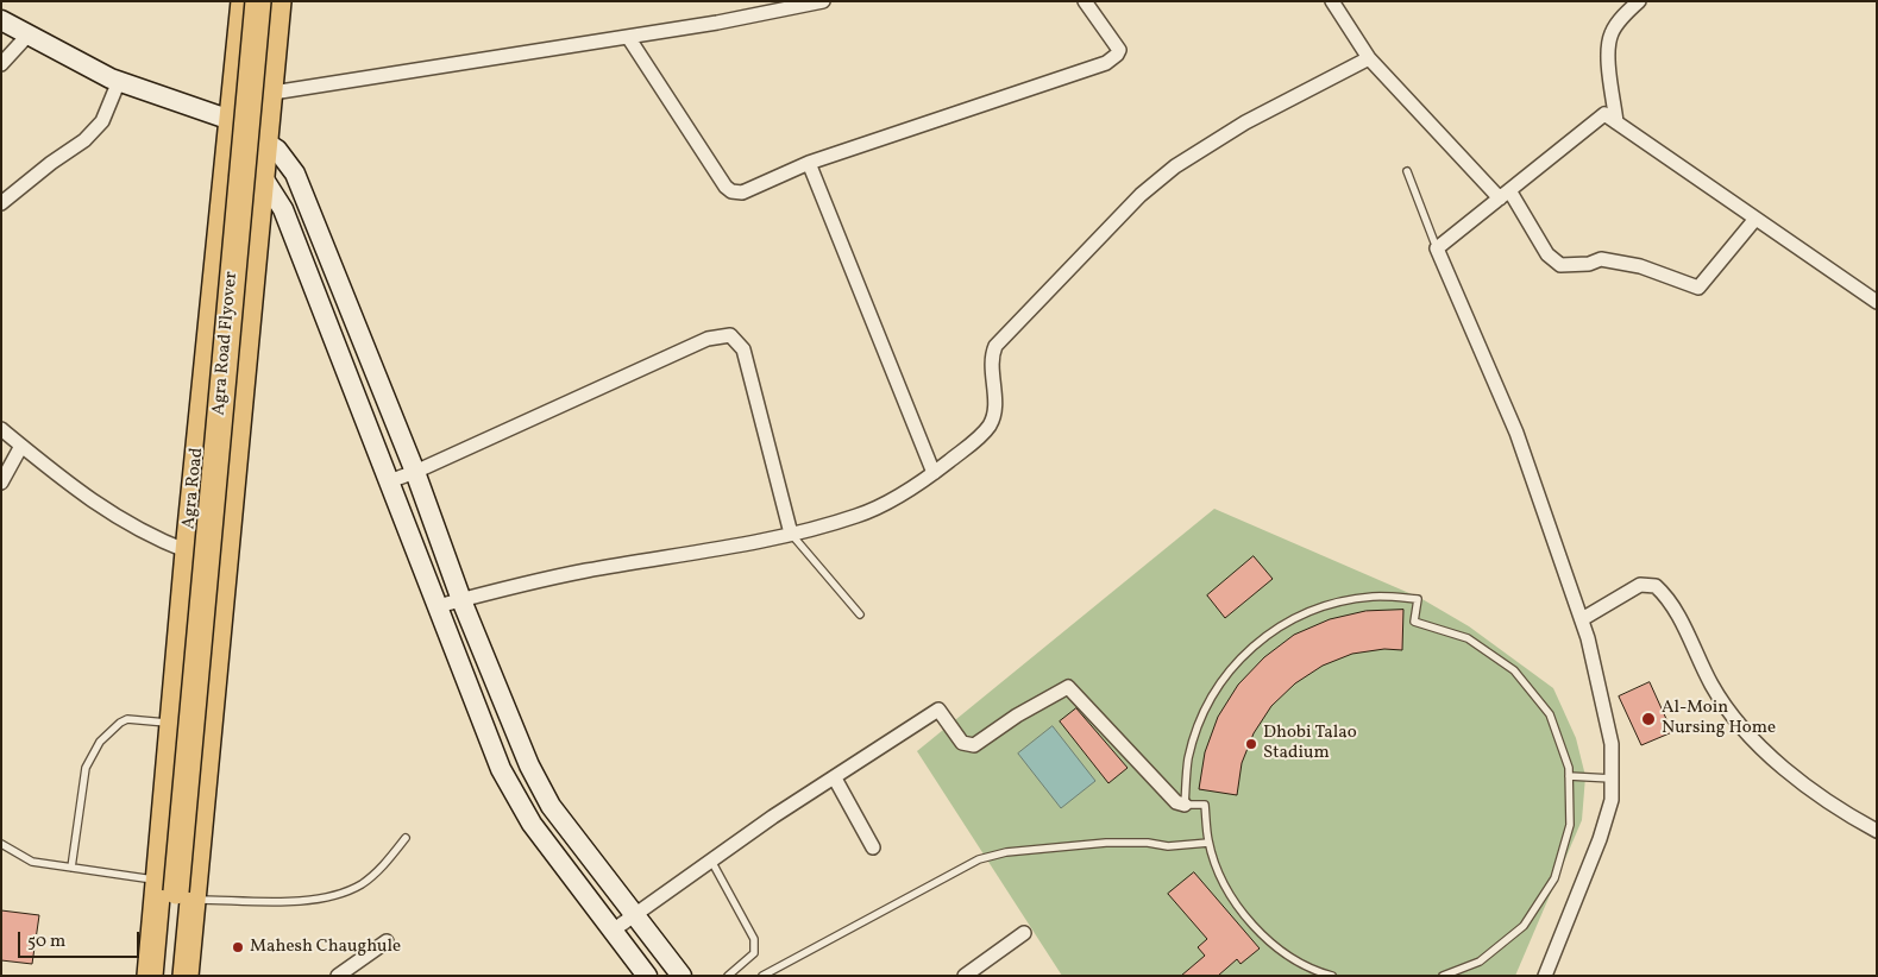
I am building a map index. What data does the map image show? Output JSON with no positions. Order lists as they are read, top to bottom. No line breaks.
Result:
{"streets":{"highway":["Agra Road Flyover","Agra Road"]},"crossings":[["Agra Road Flyover","Agra Road"]],"places":["Al-Moin Nursing Home","Dhobi Talao Stadium","Mahesh Chaughule"],"scale_bar":"50 m"}
